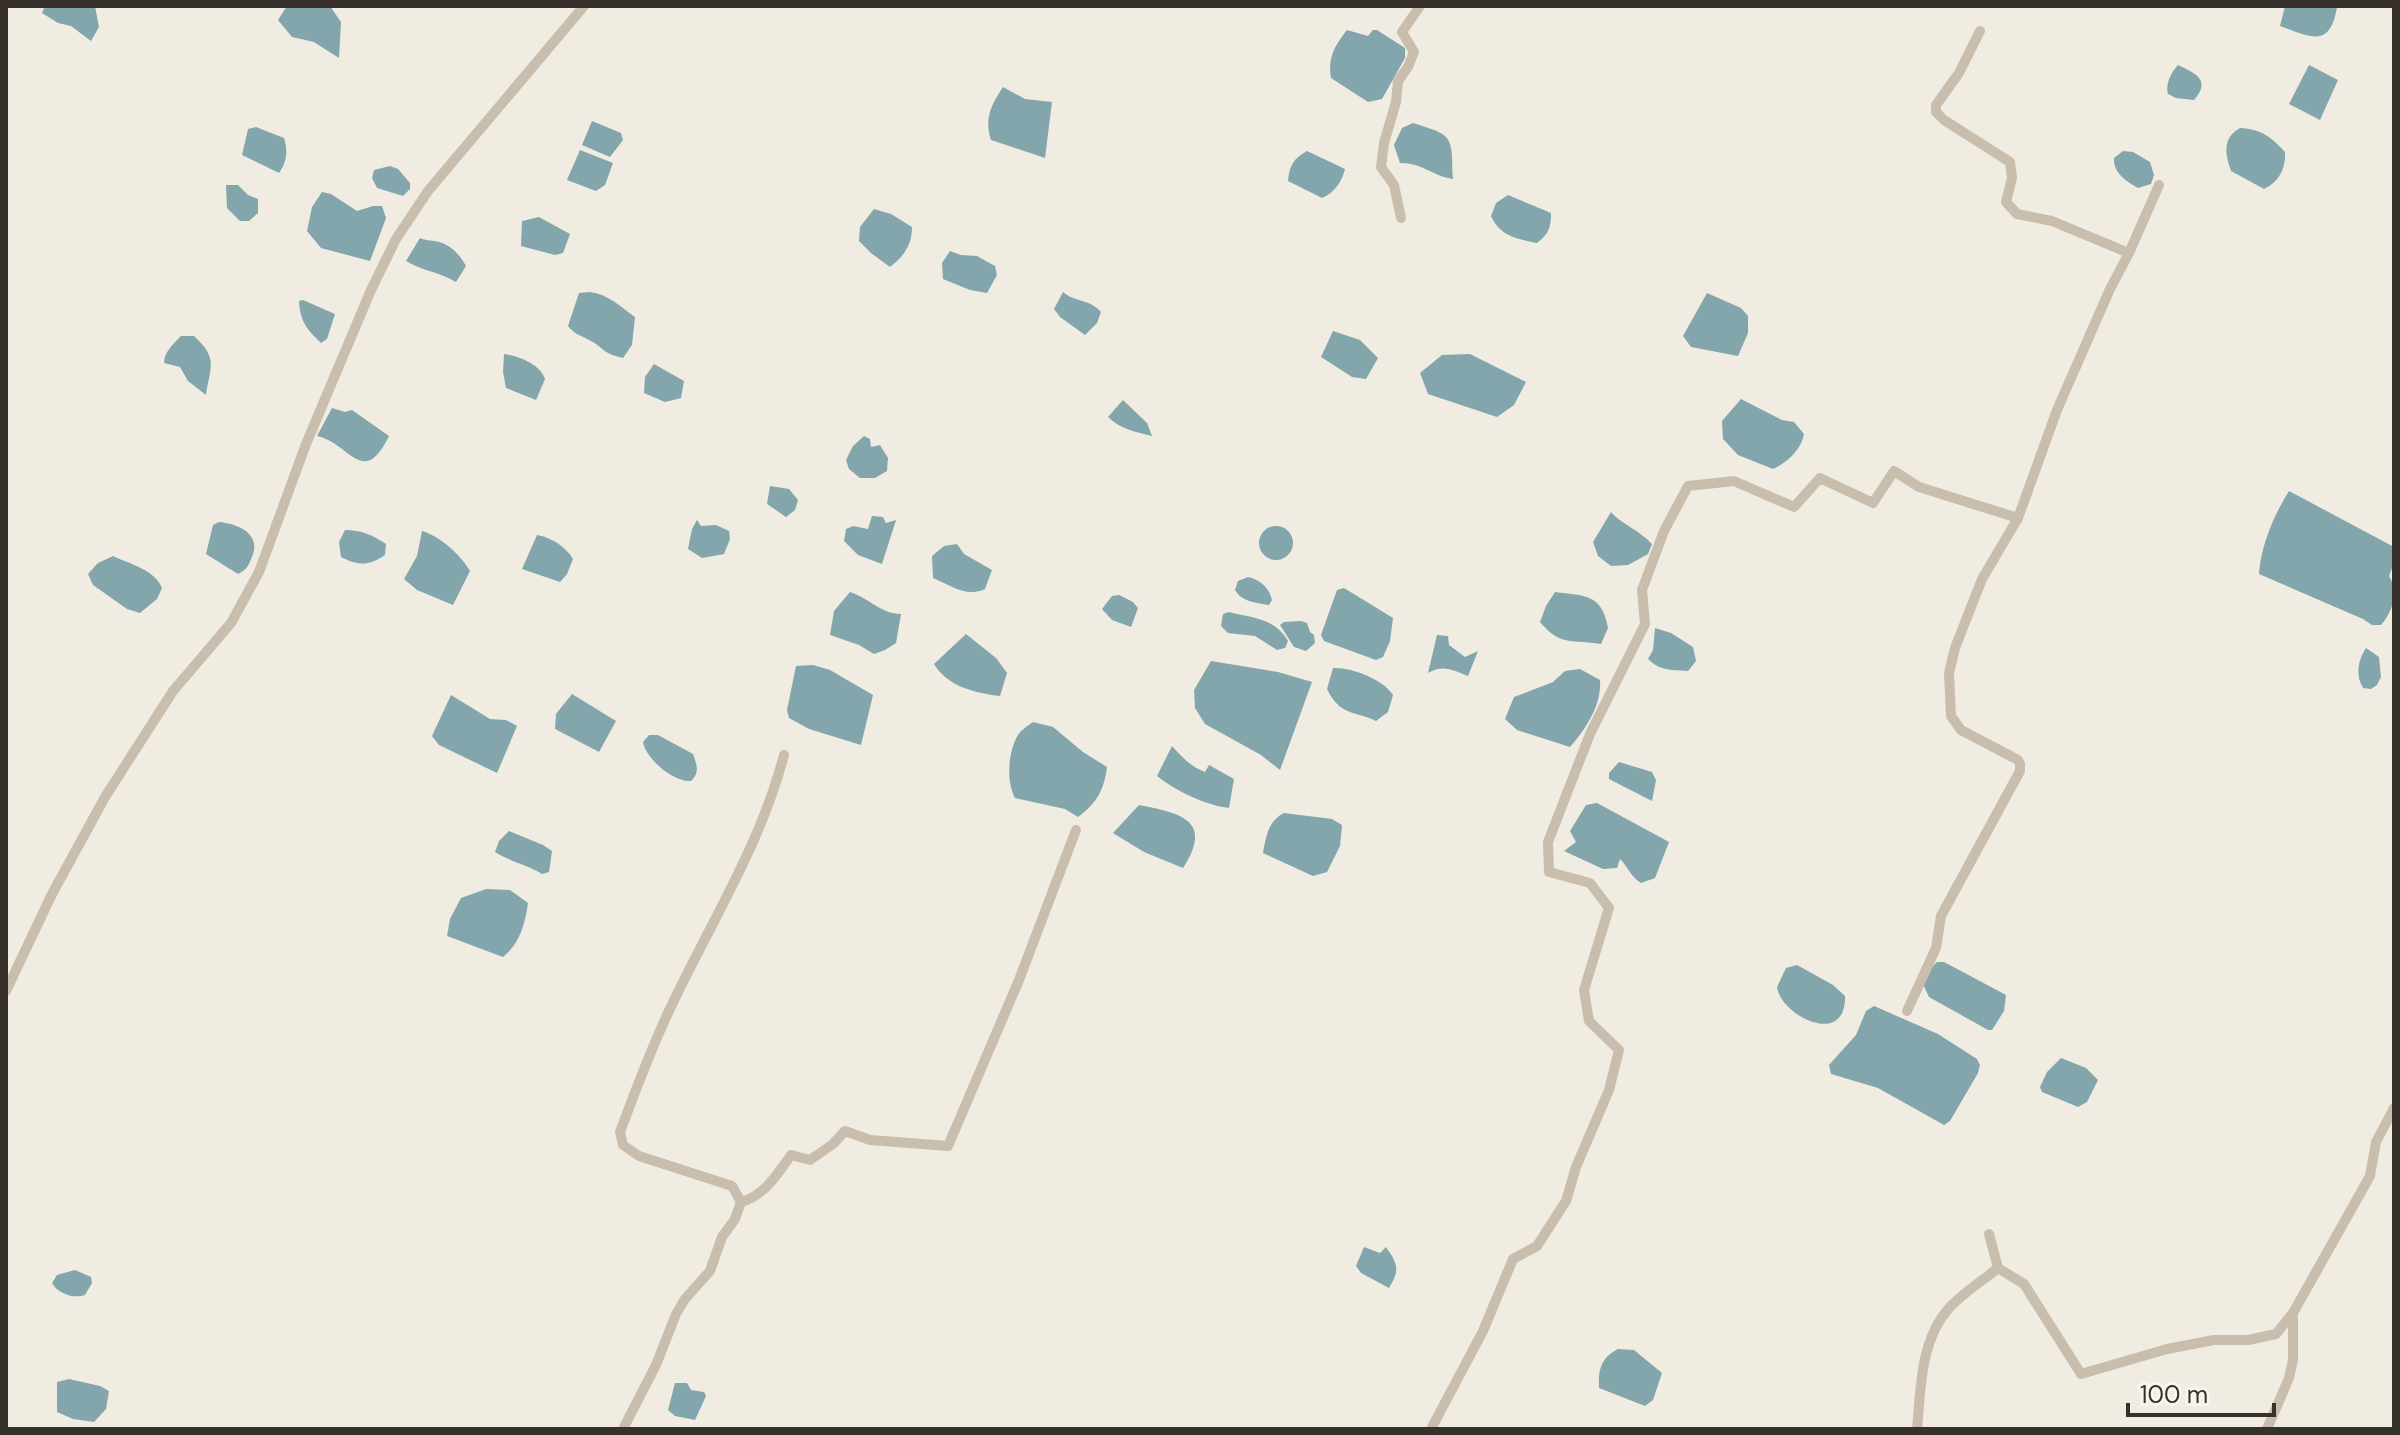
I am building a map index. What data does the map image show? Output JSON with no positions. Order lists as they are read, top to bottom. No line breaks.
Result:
{"scale_bar":"100 m"}
